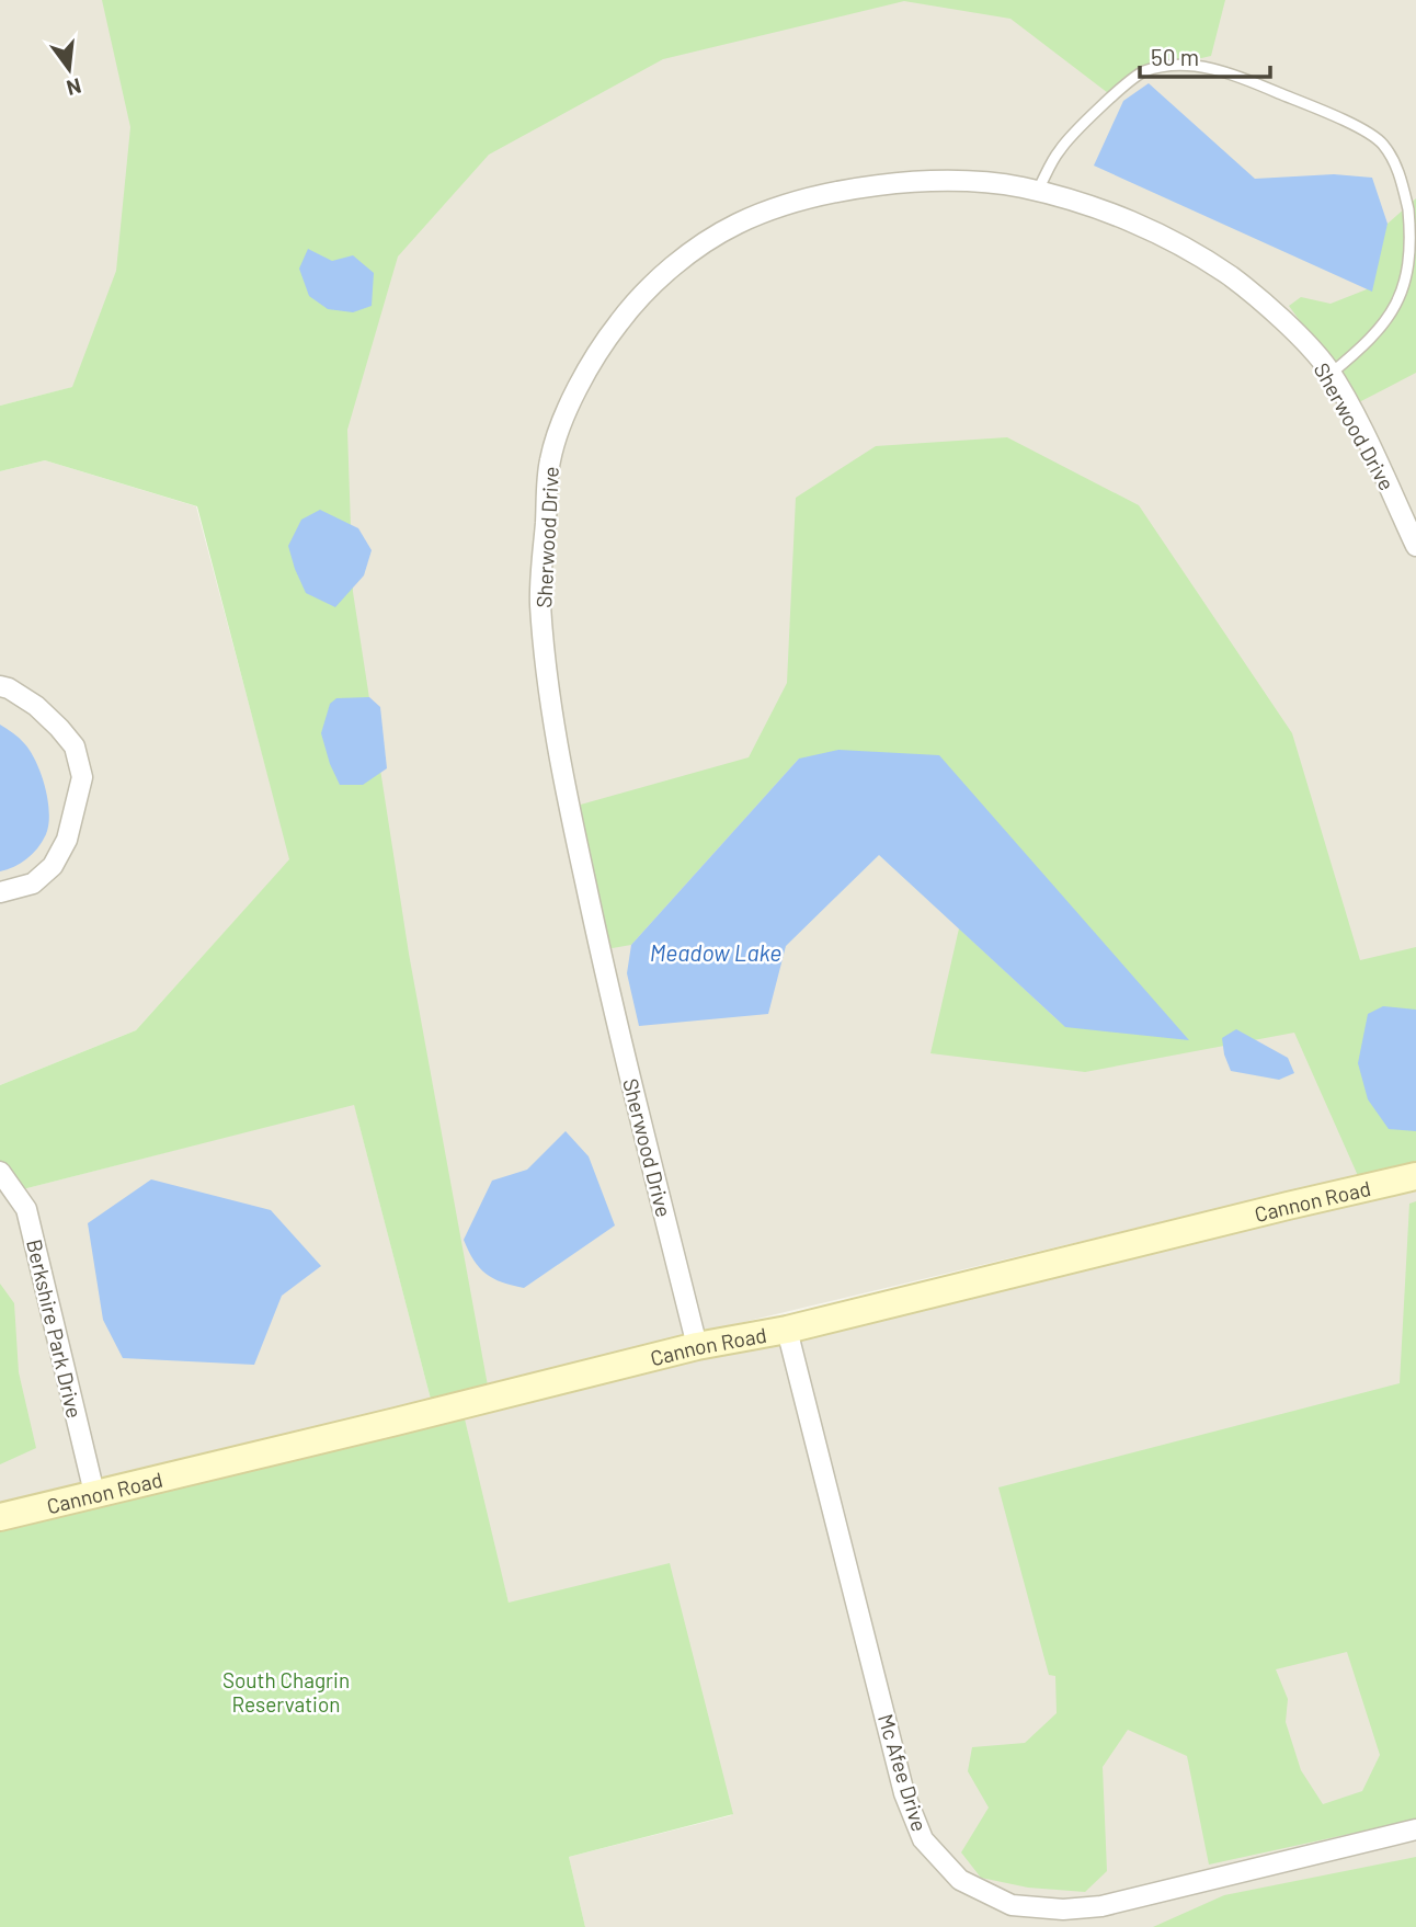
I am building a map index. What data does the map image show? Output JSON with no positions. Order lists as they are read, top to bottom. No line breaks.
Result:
{"streets":{"main road":["Cannon Road"],"street":["Sherwood Drive","Berkshire Park Drive","Mc Afee Drive"]},"crossings":[["Sherwood Drive","Cannon Road"],["Cannon Road","Berkshire Park Drive"],["Cannon Road","Mc Afee Drive"]],"water":["Meadow Lake"],"parks":["South Chagrin Reservation"],"scale_bar":"50 m","north":"bottom"}
